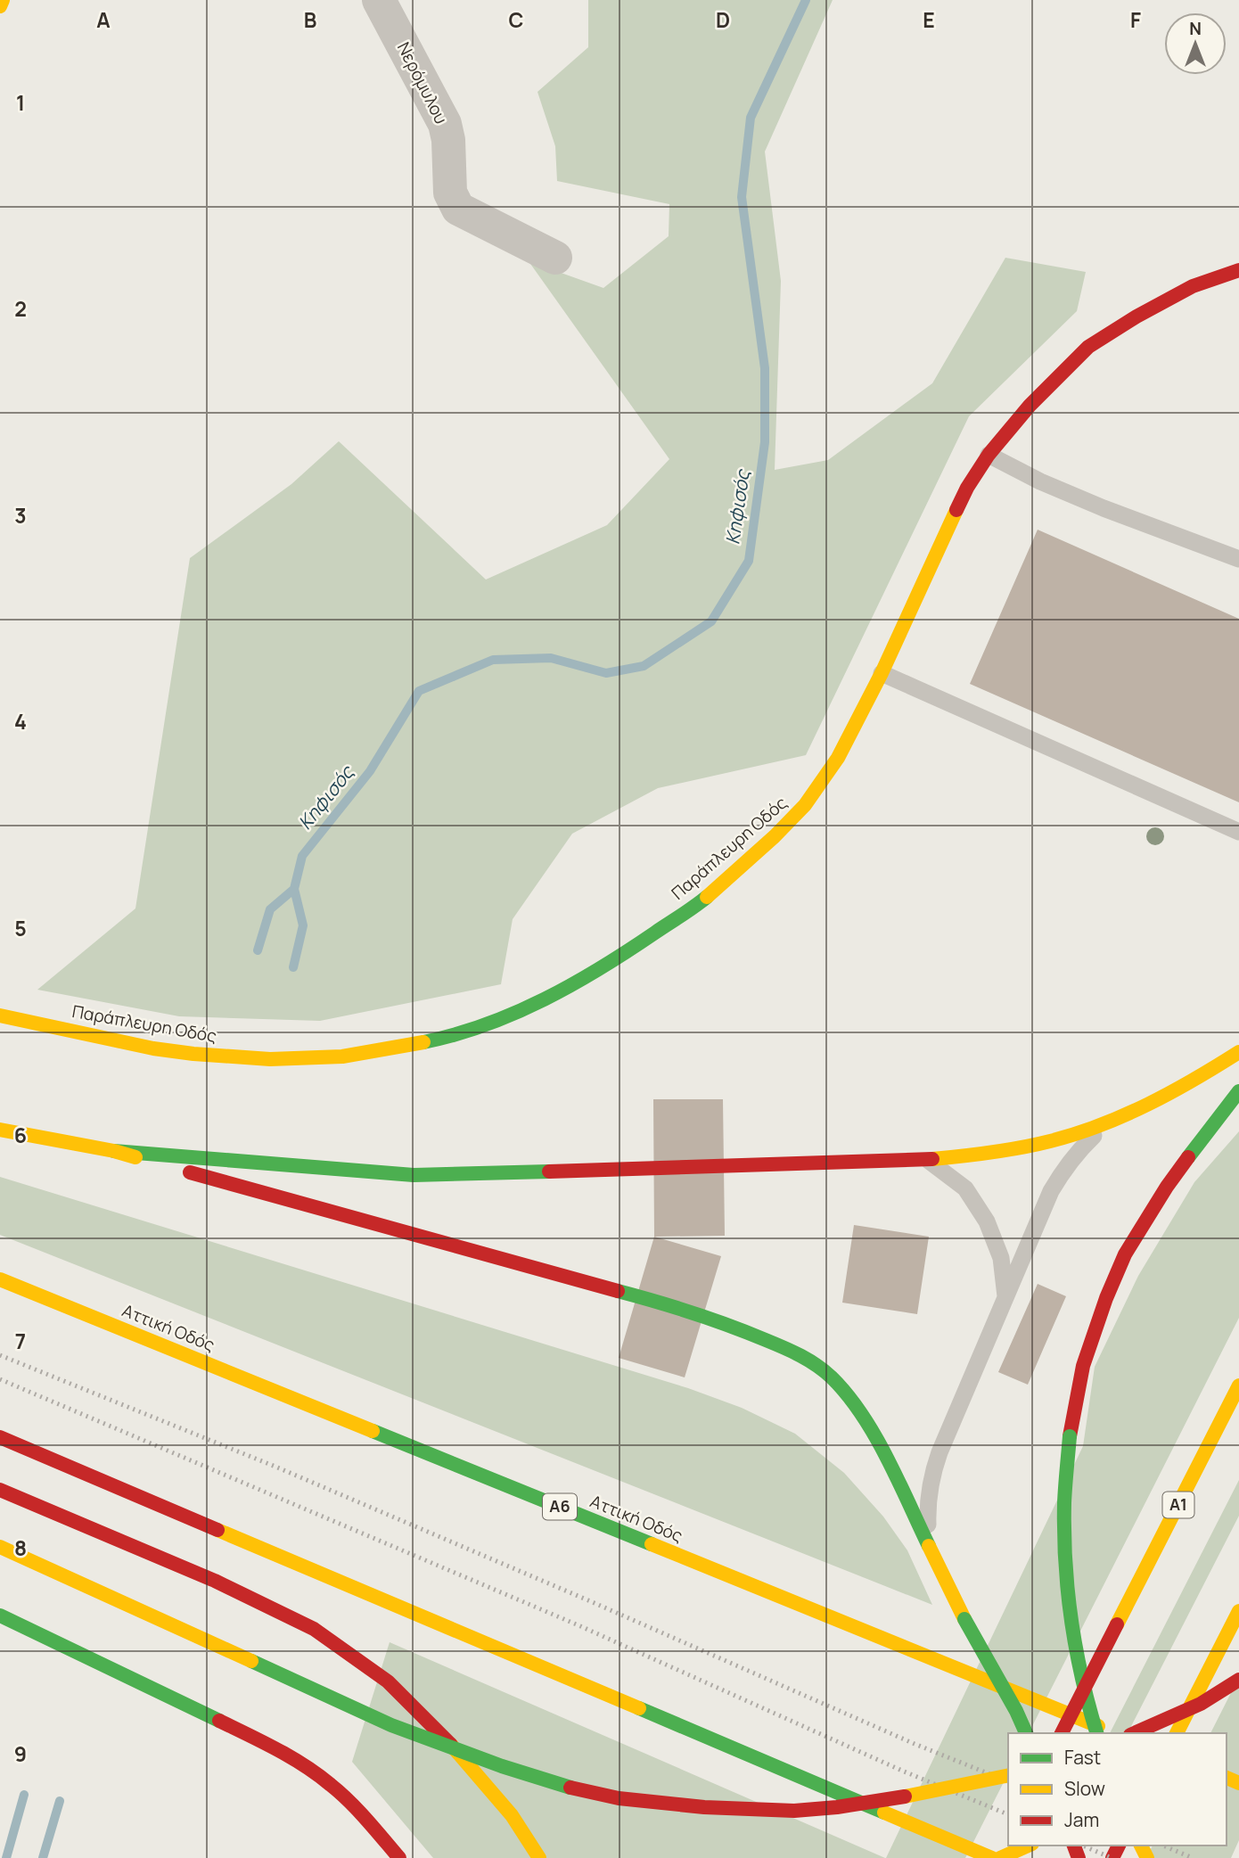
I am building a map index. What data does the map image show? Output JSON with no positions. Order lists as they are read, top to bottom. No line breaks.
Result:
{"streets":{"main road":["Παράπλευρη Οδός","Αττική Οδός","Α1","Α6"],"street":["Νερόμυλου"]},"water":["Κηφισός"],"legend":["Fast","Slow","Jam"],"north":"top","grid":{"columns":["A","B","C","D","E","F"],"rows":["1","2","3","4","5","6","7","8","9"]}}
